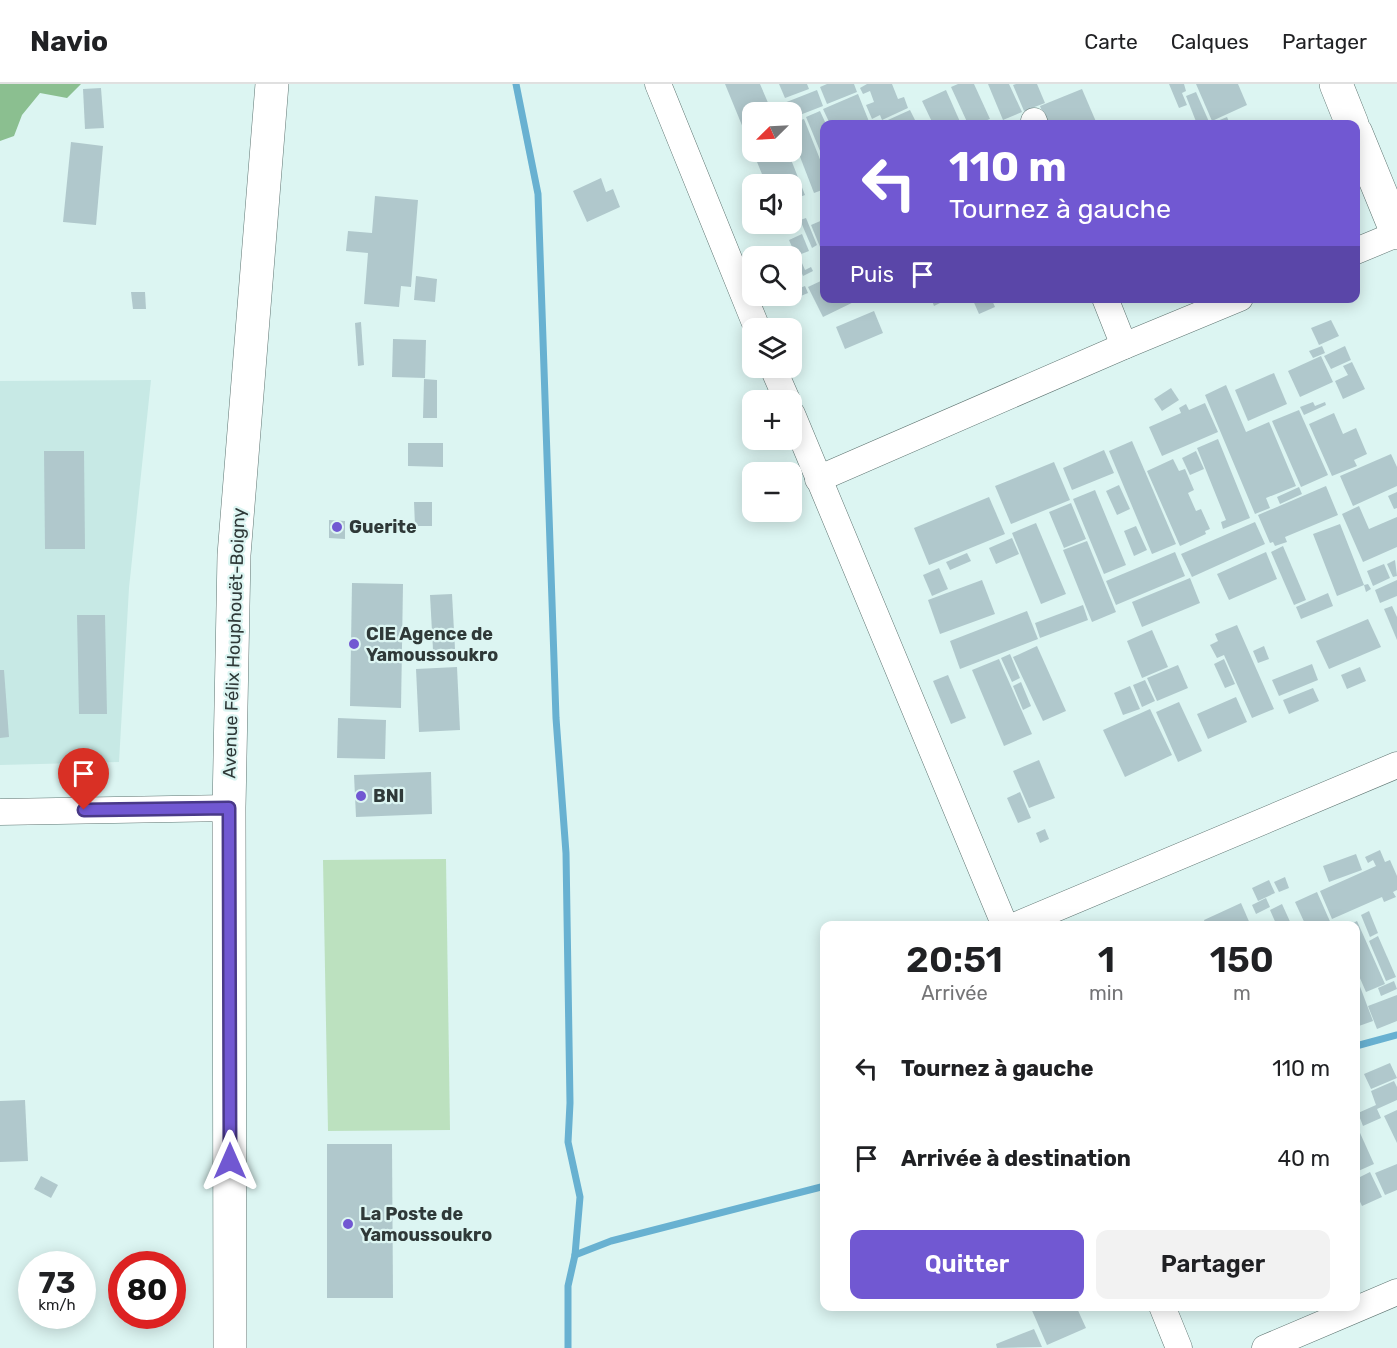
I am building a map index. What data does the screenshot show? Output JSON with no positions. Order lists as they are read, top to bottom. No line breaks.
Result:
{"streets":{"main road":["Avenue Félix Houphouët-Boigny"]},"places":["Guerite","CIE Agence de Yamoussoukro","BNI","La Poste de Yamoussoukro"],"north":"bottom left","page":{"header":"Navio","nav":["Carte","Calques","Partager"],"map_buttons":["+","−"],"turn":["110 m","Tournez à gauche"],"then":"Puis","eta":["20:51","Arrivée","1","min","150","m"],"list":[{"name":"Tournez à gauche","value":"110 m"},{"name":"Arrivée à destination","value":"40 m"}],"buttons":["Quitter","Partager"],"speed":"73 km/h","limit":"80"}}
